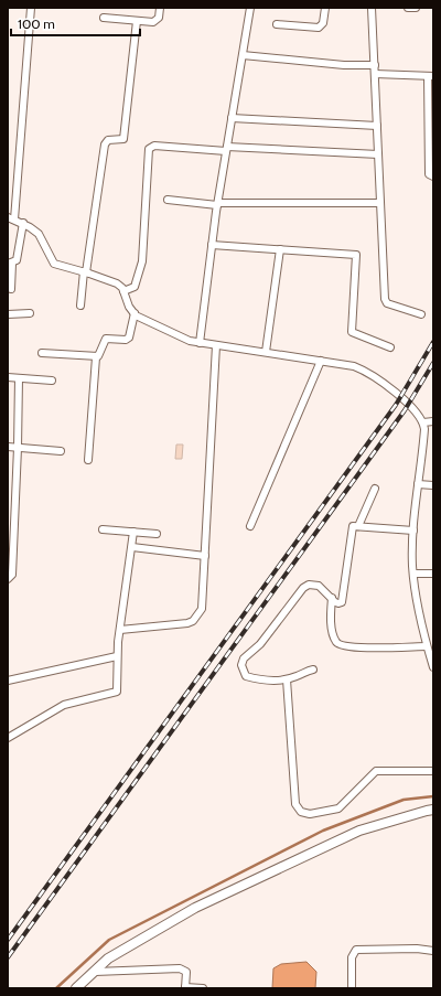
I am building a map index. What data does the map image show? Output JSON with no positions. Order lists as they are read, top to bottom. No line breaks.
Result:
{"scale_bar":"100 m"}
